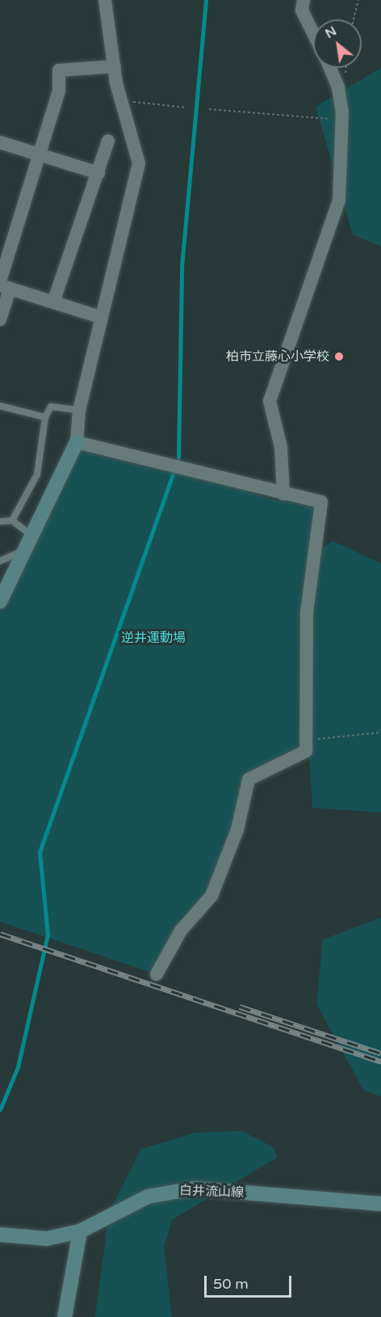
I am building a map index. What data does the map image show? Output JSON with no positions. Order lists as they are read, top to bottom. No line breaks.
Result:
{"streets":{"main road":["白井流山線"]},"parks":["逆井運動場"],"places":["柏市立藤心小学校"],"scale_bar":"50 m","north":"top left"}
